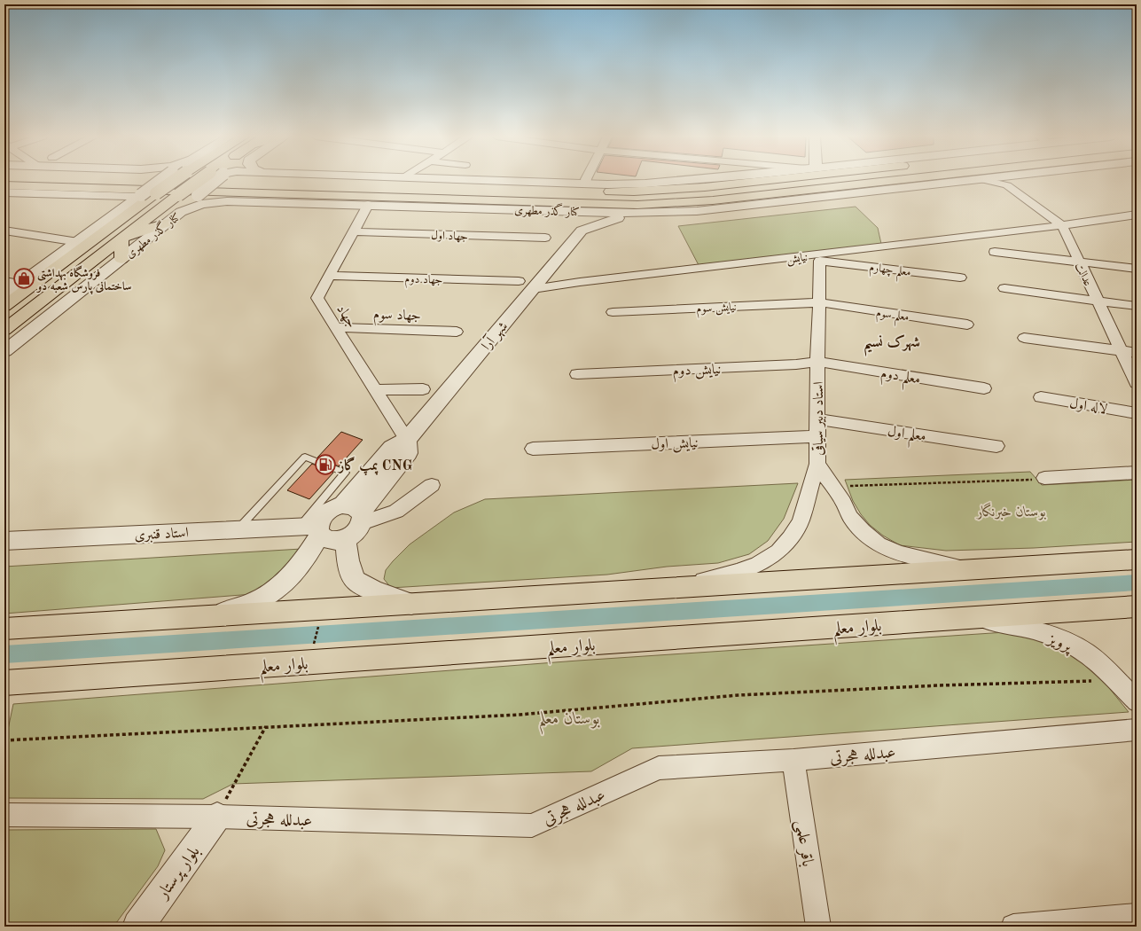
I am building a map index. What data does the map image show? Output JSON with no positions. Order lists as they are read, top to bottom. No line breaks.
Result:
{"streets":{"main road":["بلوار معلم"],"street":["کنار گذر مطهری","جهاد اول","نيايش","معلم چهارم","عدالت","جهاد دوم","نیایش سوم","جهاد سوم","معلم سوم","جهاد","شهر آرا","نیایش دوم","معلم دوم","لاله اول","استاد دبیر سیاقی","معلم اول","نیایش اول","استاد قنبری","پرویز","عبدلله هجرتی","باقر علمی","بلوار پرستار"]},"crossings":[["کنار گذر مطهری","عدالت"],["کنار گذر مطهری","جهاد"],["جهاد اول","جهاد"],["نيايش","معلم چهارم"],["نيايش","عدالت"],["نيايش","شهر آرا"],["نيايش","استاد دبیر سیاقی"],["معلم چهارم","استاد دبیر سیاقی"],["جهاد دوم","جهاد"],["نیایش سوم","معلم سوم"],["نیایش سوم","استاد دبیر سیاقی"],["جهاد سوم","جهاد"],["معلم سوم","استاد دبیر سیاقی"],["جهاد","شهر آرا"],["شهر آرا","استاد قنبری"],["نیایش دوم","معلم دوم"],["نیایش دوم","استاد دبیر سیاقی"],["معلم دوم","استاد دبیر سیاقی"],["استاد دبیر سیاقی","معلم اول"],["استاد دبیر سیاقی","نیایش اول"],["بلوار معلم","پرویز"],["عبدلله هجرتی","باقر علمی"],["عبدلله هجرتی","بلوار پرستار"]],"districts":["شهرک نسیم"],"parks":["بوستان خبرنگار","بوستان معلم"],"places":{"shop":["فروشگاه بهداشتی ساختمانی پارس شعبه دو"],"fuel station":["پمپ گاز CNG"]}}
